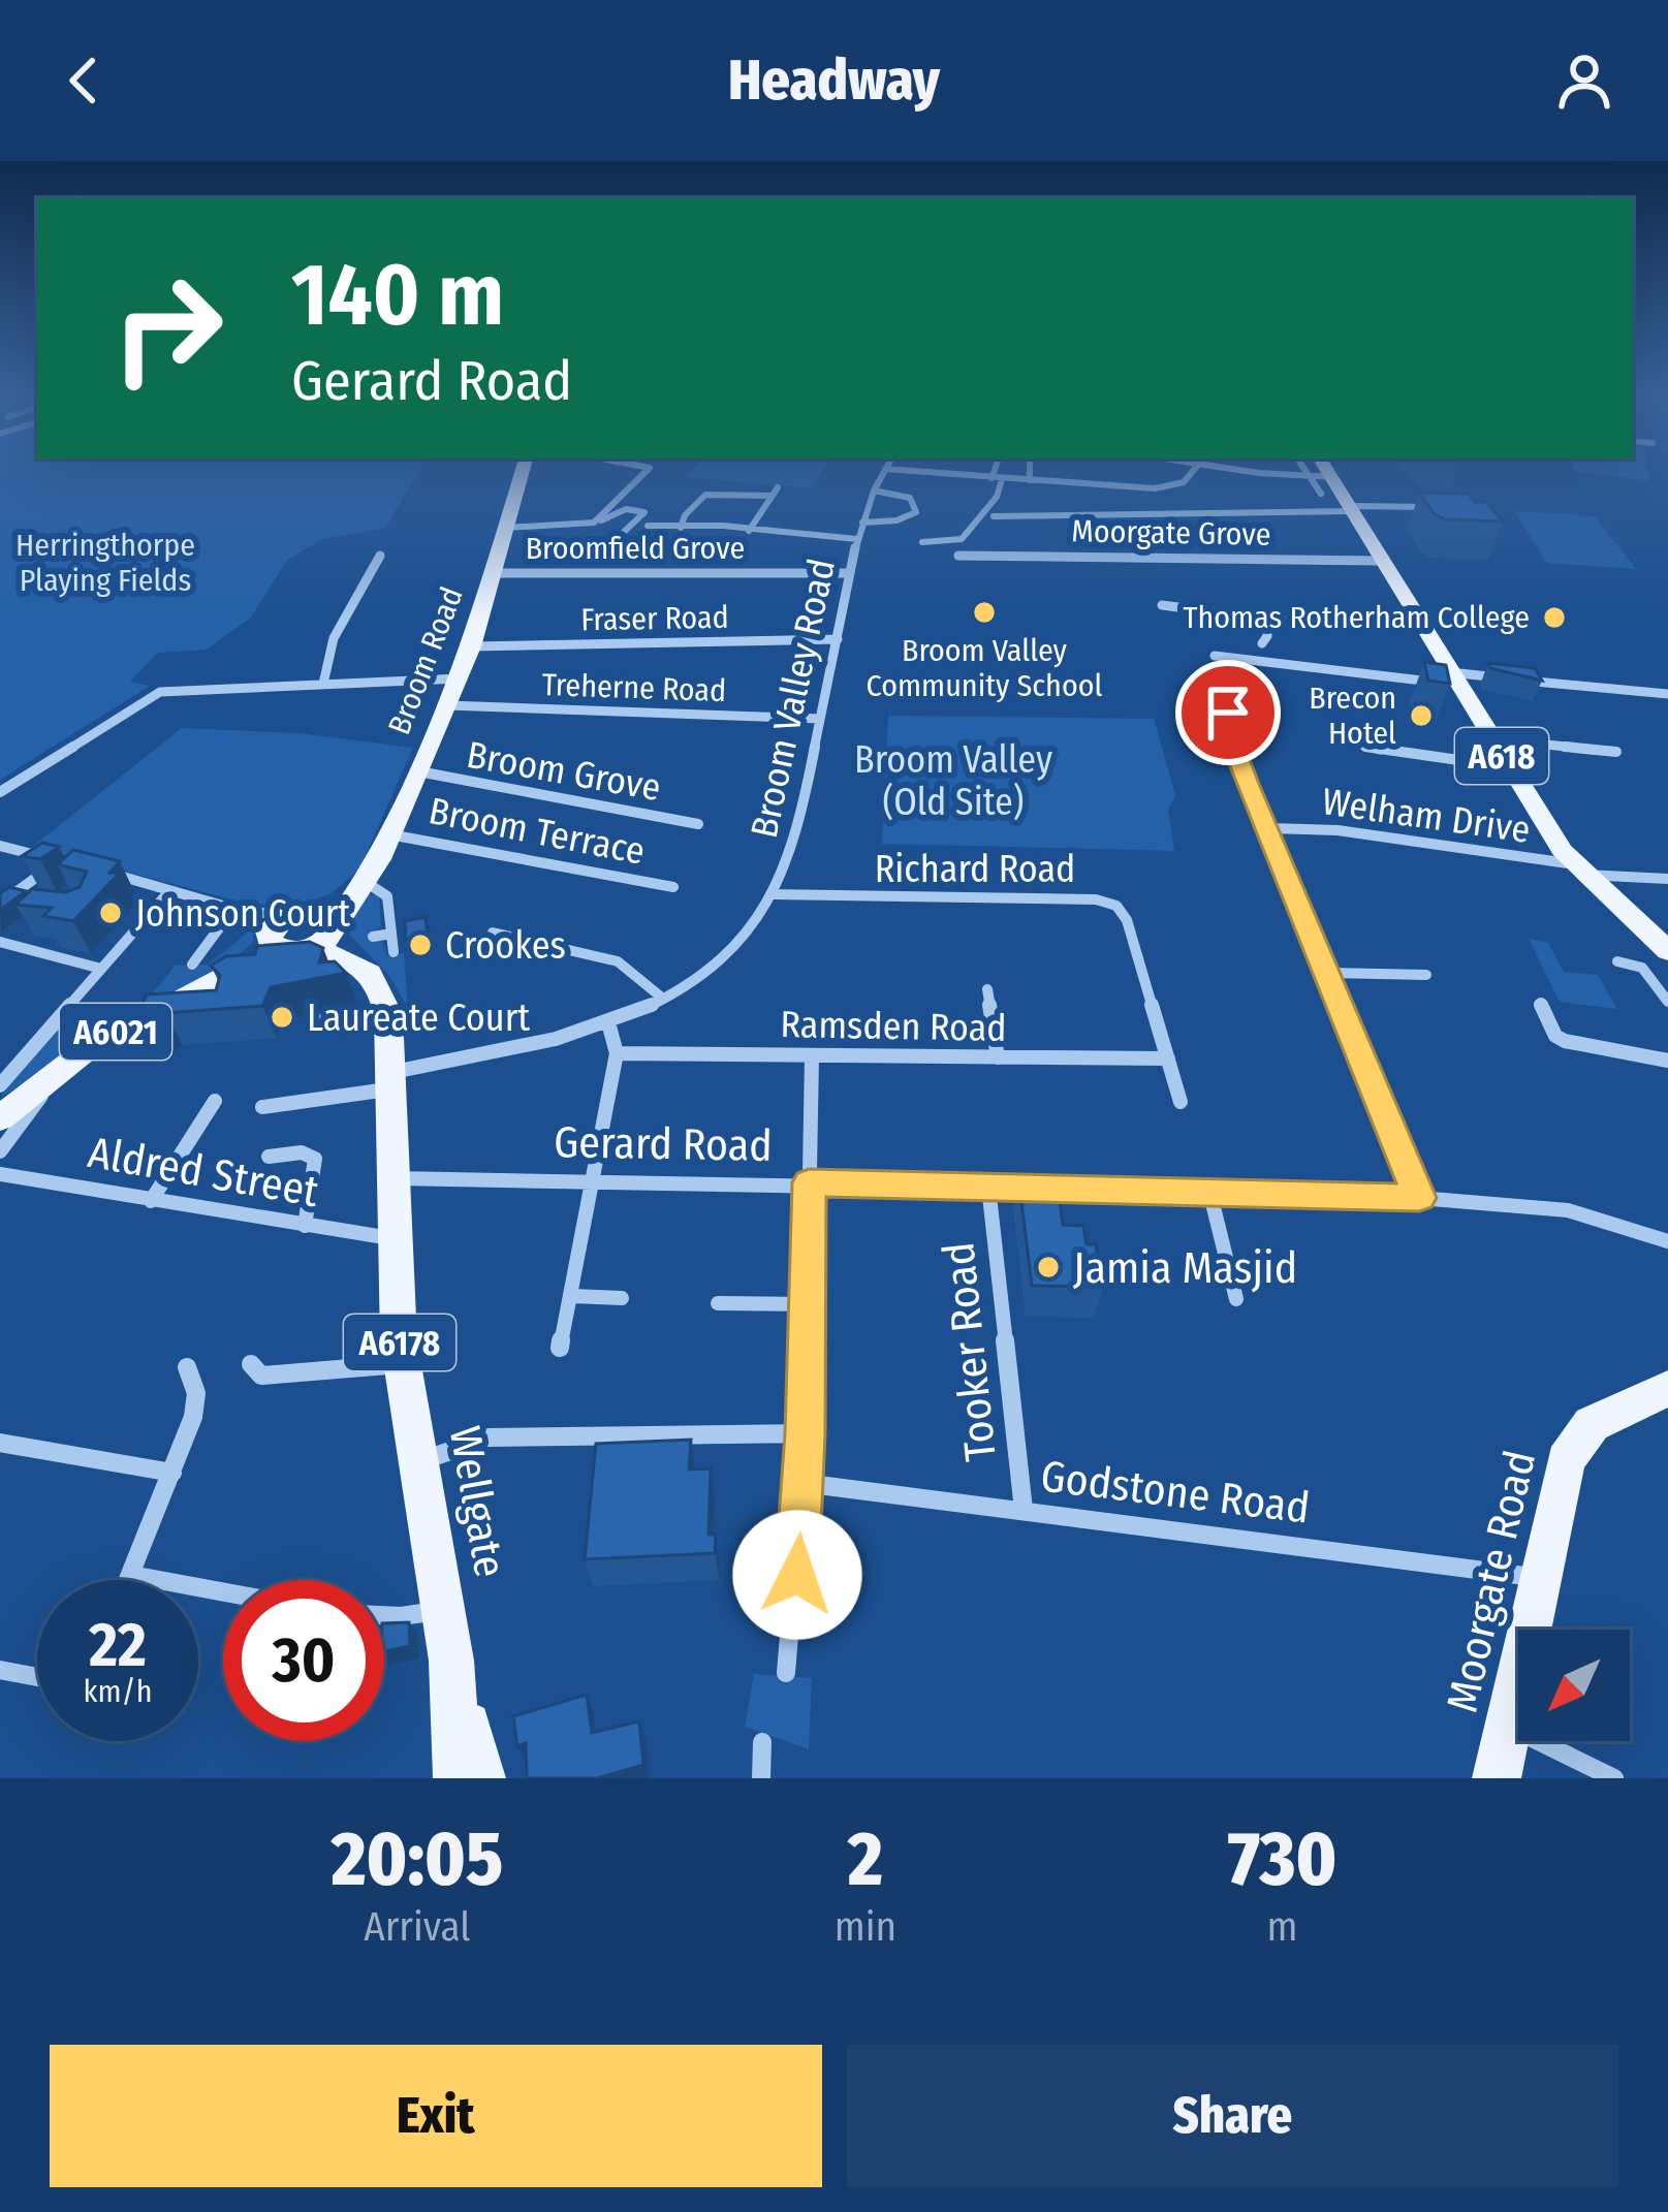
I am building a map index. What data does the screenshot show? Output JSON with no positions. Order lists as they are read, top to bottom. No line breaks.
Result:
{"streets":{"main road":["Broom Road","A618","A6021","A6178","Wellgate","Moorgate Road"],"street":["Moorgate Grove","Broomfield Grove","Fraser Road","Treherne Road","Broom Valley Road","Broom Grove","Welham Drive","Broom Terrace","Richard Road","Ramsden Road","Gerard Road","Aldred Street","Tooker Road","Godstone Road"]},"crossings":[["Moorgate Grove","A618"],["Broomfield Grove","Broom Road"],["Broomfield Grove","Broom Valley Road"],["Fraser Road","Broom Road"],["Fraser Road","Broom Valley Road"],["Broom Road","Treherne Road"],["Broom Road","Broom Grove"],["Broom Road","Broom Terrace"],["Broom Road","A6021"],["Broom Road","Wellgate"],["Treherne Road","Broom Valley Road"],["Broom Valley Road","Richard Road"],["Broom Valley Road","Wellgate"],["A618","Welham Drive"],["Richard Road","Ramsden Road"],["A6021","Wellgate"],["Gerard Road","Tooker Road"],["Gerard Road","Wellgate"],["Aldred Street","Wellgate"],["A6178","Wellgate"],["Tooker Road","Godstone Road"],["Godstone Road","Moorgate Road"]],"parks":["Herringthorpe Playing Fields","Broom Valley (Old Site)"],"places":["Broom Valley Community School","Thomas Rotherham College","Brecon Hotel","Johnson Court","Crookes","Laureate Court","Jamia Masjid"],"north":"bottom left","page":{"header":"Headway","turn":["140 m","Gerard Road"],"speed":"22 km/h","limit":"30","eta":["20:05","Arrival","2","min","730","m"],"buttons":["Exit","Share"]}}
